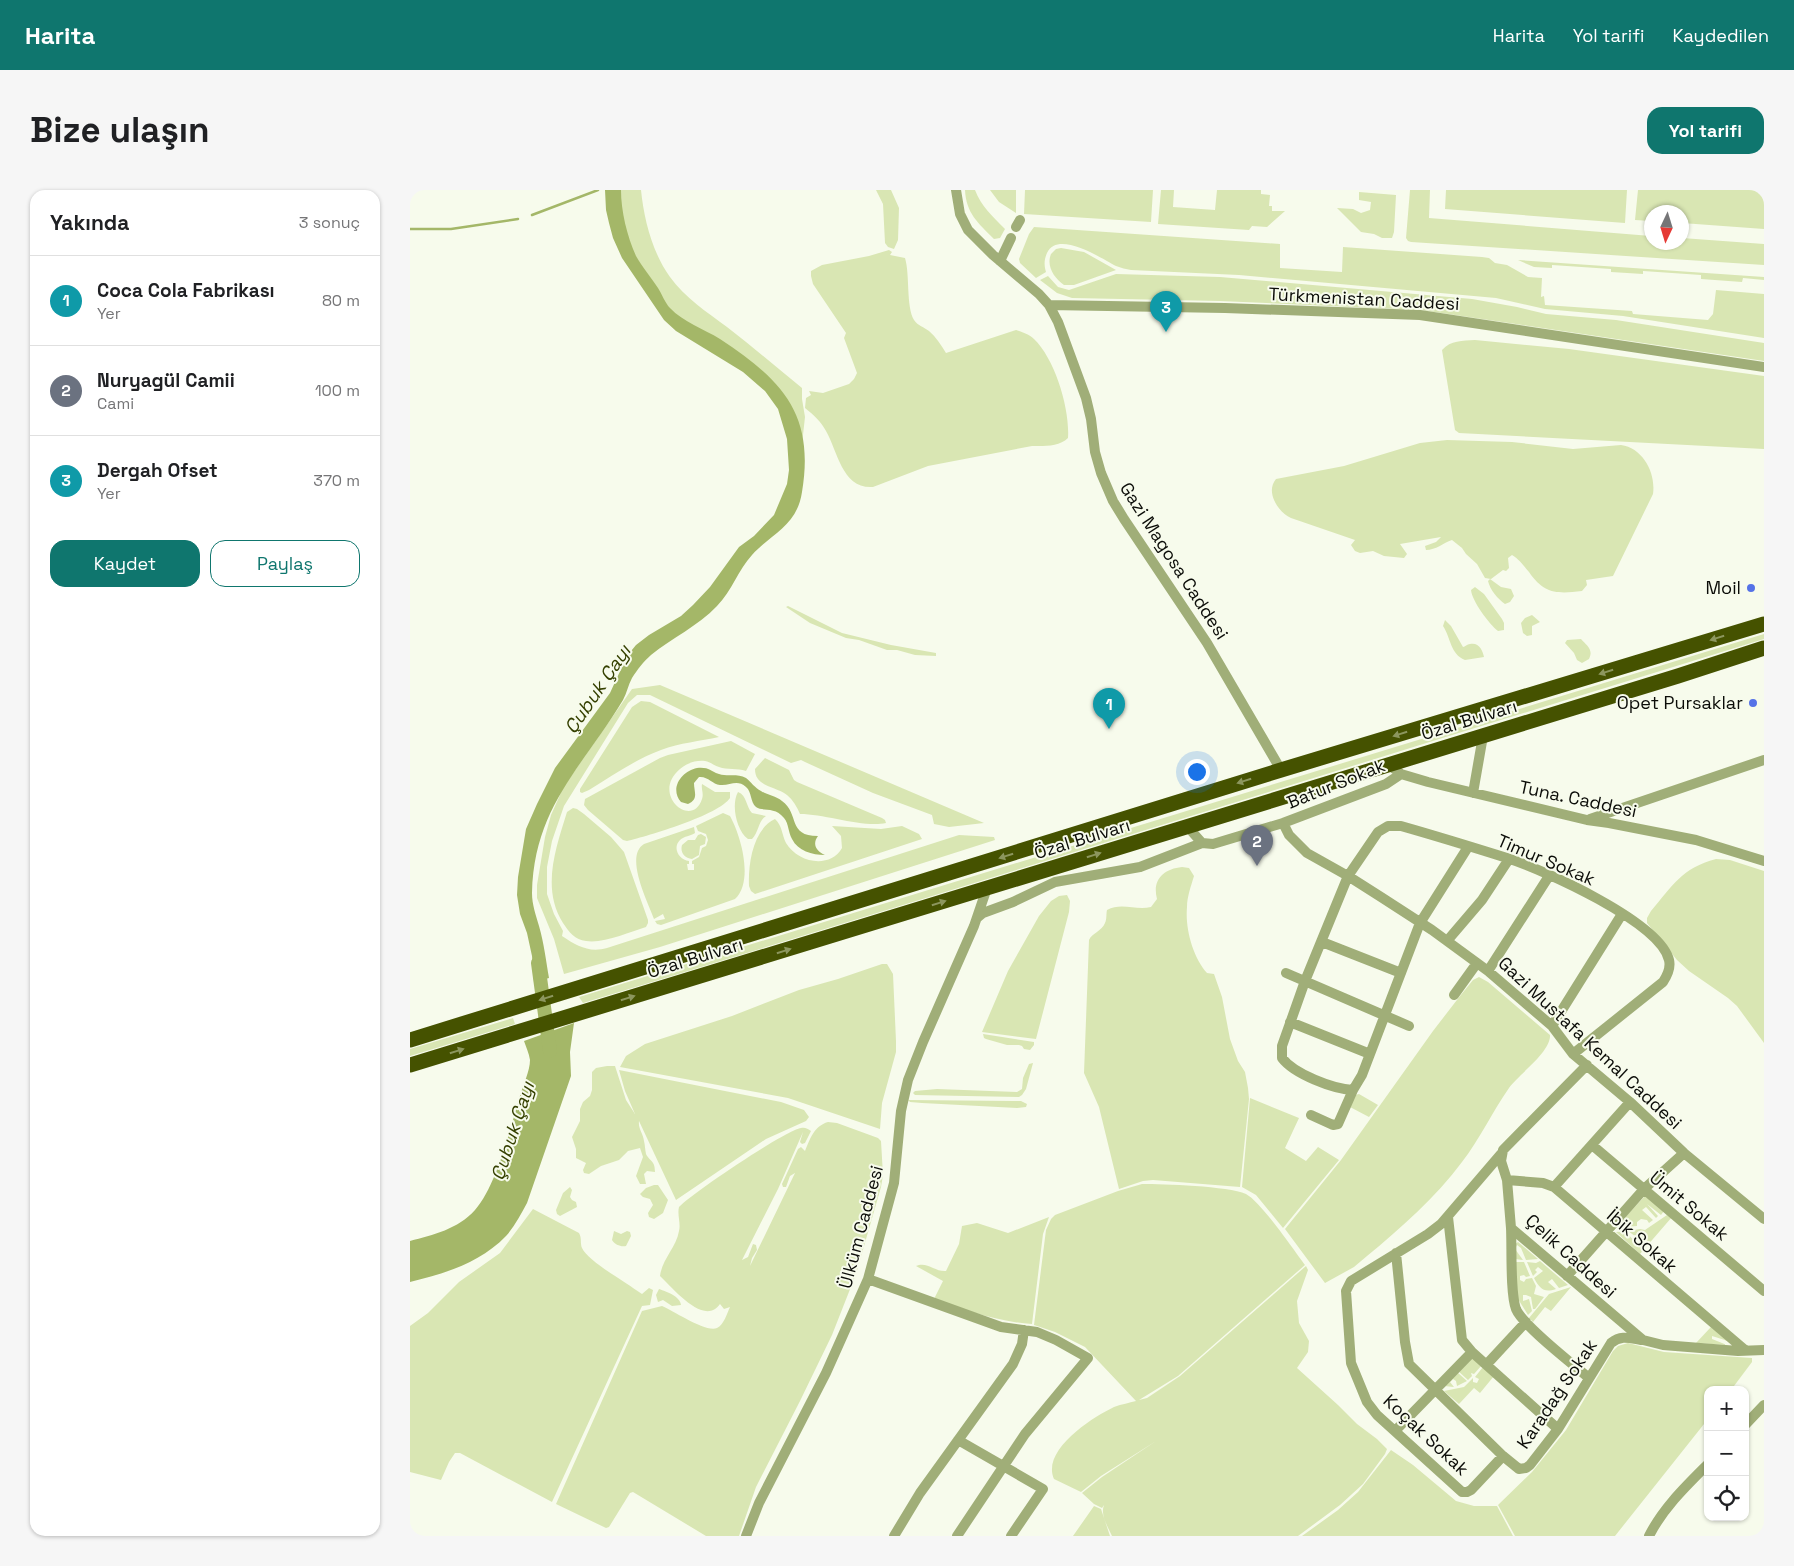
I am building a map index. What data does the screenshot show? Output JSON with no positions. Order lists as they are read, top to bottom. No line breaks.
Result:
{"streets":{"highway":["Özal Bulvarı"],"street":["Türkmenistan Caddesi","Gazi Magosa Caddesi","Batur Sokak","Tuna. Caddesi","Timur Sokak","Gazi Mustafa Kemal Caddesi","Ümit Sokak","Ülküm Caddesi","İbik Sokak","Çelik Caddesi","Karadağ Sokak","Koçak Sokak"]},"crossings":[["Türkmenistan Caddesi","Gazi Magosa Caddesi"],["Gazi Magosa Caddesi","Özal Bulvarı"],["Özal Bulvarı","Tuna. Caddesi"],["Özal Bulvarı","Ülküm Caddesi"],["Batur Sokak","Tuna. Caddesi"],["Batur Sokak","Gazi Mustafa Kemal Caddesi"],["Timur Sokak","Gazi Mustafa Kemal Caddesi"],["İbik Sokak","Çelik Caddesi"],["Çelik Caddesi","Karadağ Sokak"],["Çelik Caddesi","Koçak Sokak"],["Karadağ Sokak","Koçak Sokak"]],"water":["Çubuk Çayı"],"places":["Moil","Opet Pursaklar"],"north":"bottom","page":{"header":"Harita","nav":["Harita","Yol tarifi","Kaydedilen"],"buttons":["Yol tarifi",["Kaydet","Paylaş"]],"title":"Bize ulaşın","heading":["Yakında","3 sonuç"],"list":[{"mark":"1","name":"Coca Cola Fabrikası","note":"Yer","value":"80 m"},{"mark":"2","name":"Nuryagül Camii","note":"Cami","value":"100 m"},{"mark":"3","name":"Dergah Ofset","note":"Yer","value":"370 m"}],"pins":["3","1","2"],"map_buttons":["+","−"]}}
